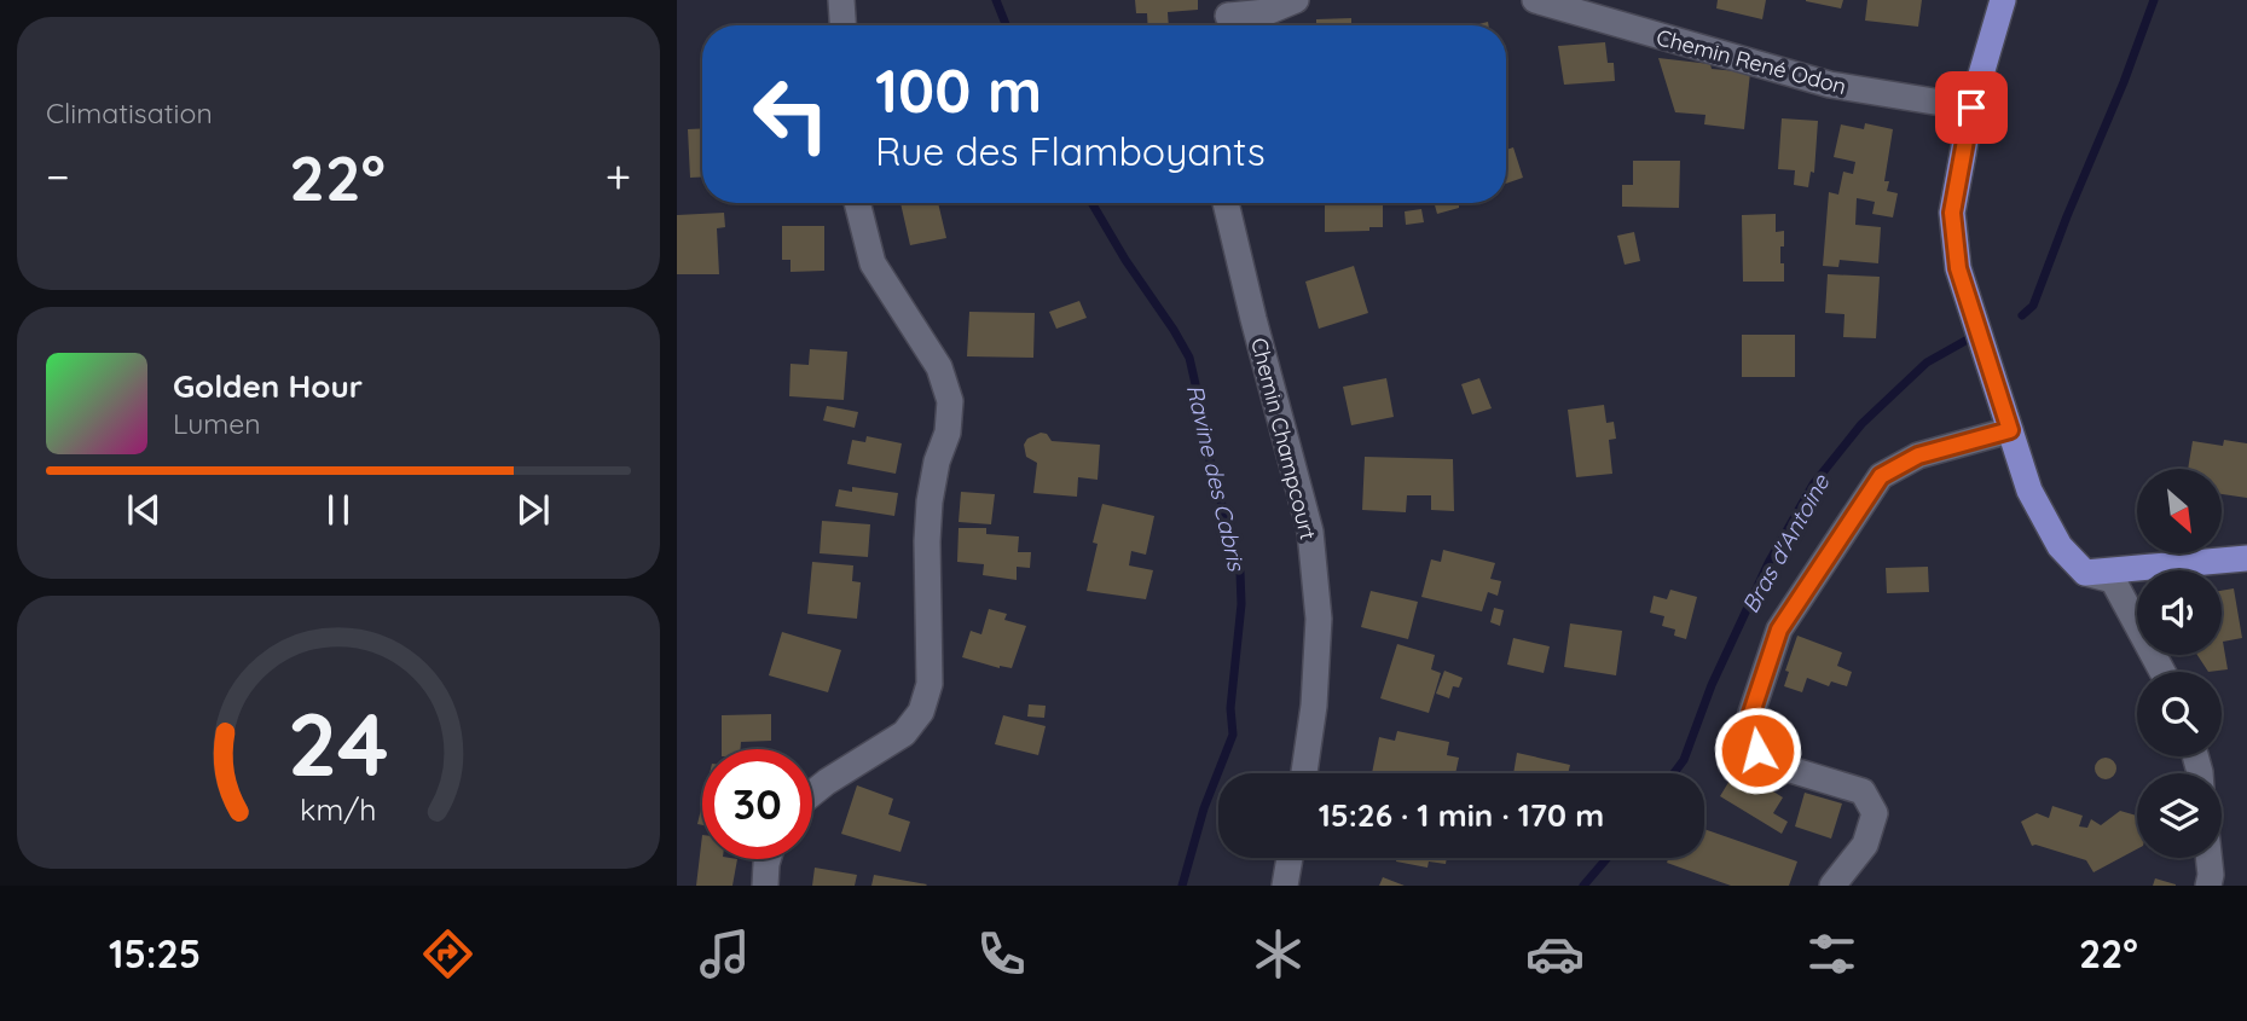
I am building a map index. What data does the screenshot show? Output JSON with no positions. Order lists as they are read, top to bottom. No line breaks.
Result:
{"streets":{"street":["Chemin René Odon","Chemin Champcourt"]},"water":["Ravine des Cabris","Bras d'Antoine"],"north":"bottom right","page":{"tile":"Climatisation","turn":["100 m","Rue des Flamboyants"],"heat":["−","22°","+"],"song":["Golden Hour","Lumen"],"limit":"30","trip":"15:26 · 1 min · 170 m","tabs":["15:25","22°"],"gauge":["24","km/h"]}}
